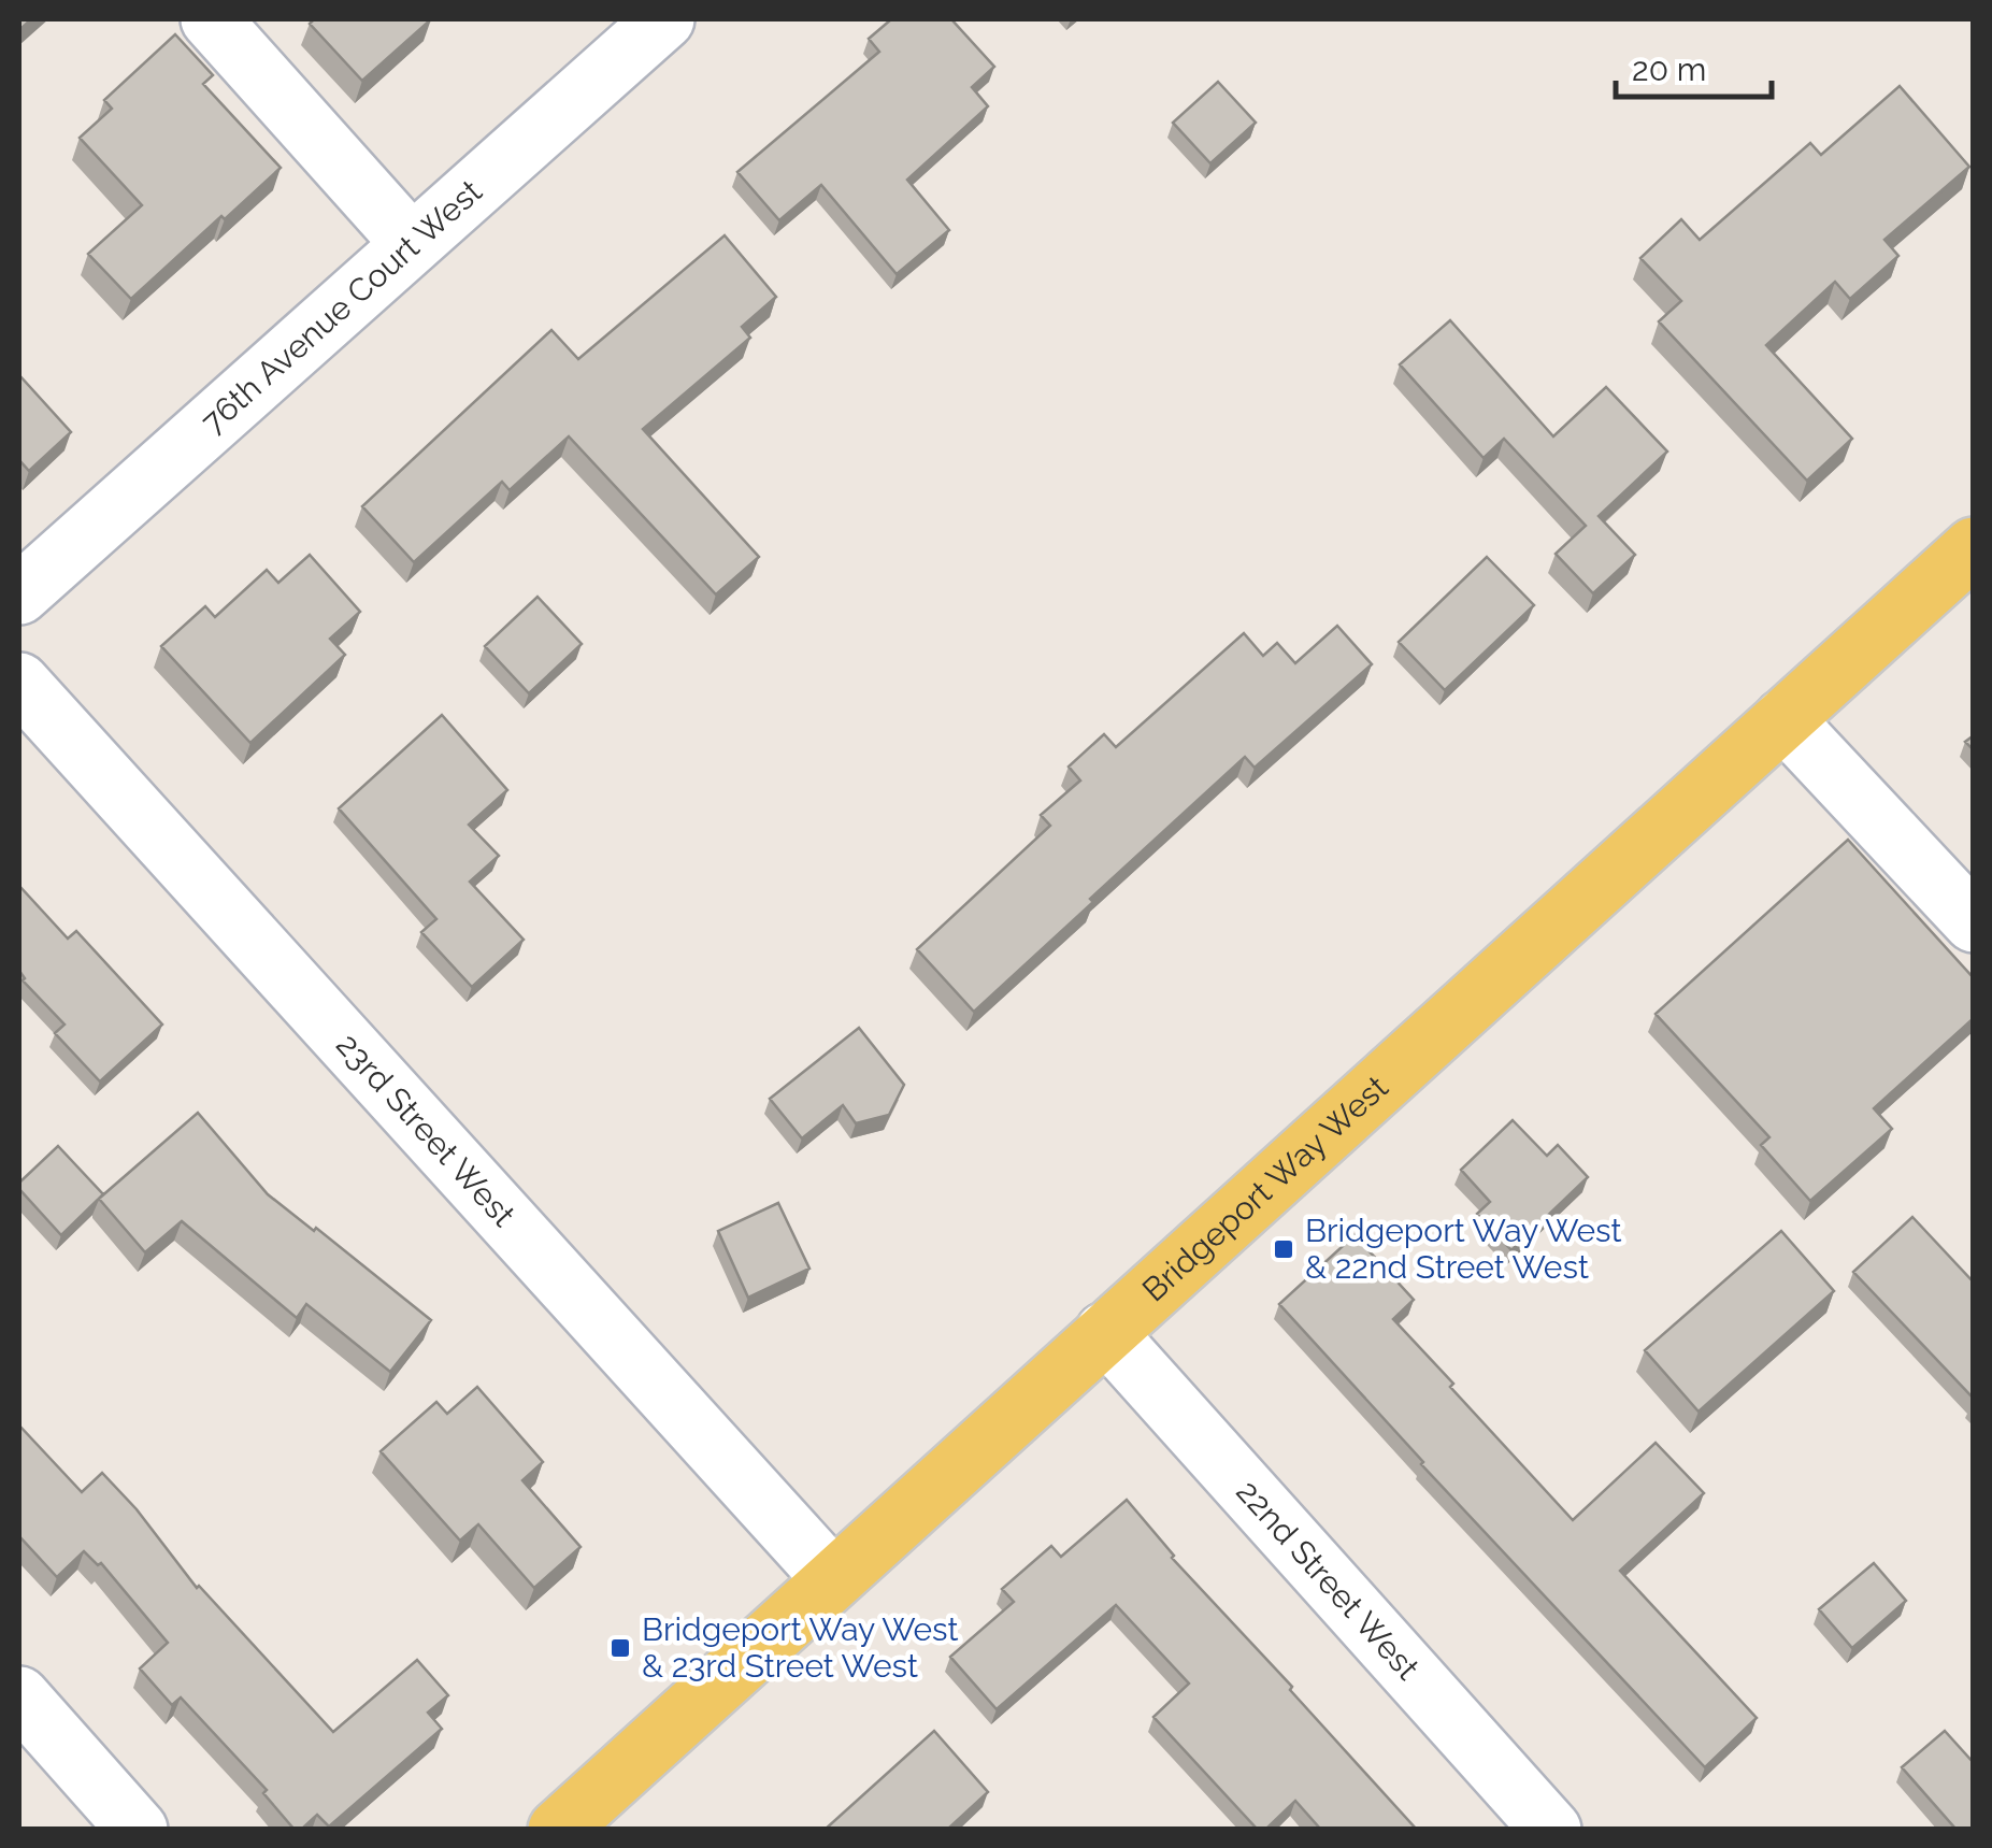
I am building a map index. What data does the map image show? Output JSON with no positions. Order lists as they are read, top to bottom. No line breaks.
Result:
{"streets":{"main road":["Bridgeport Way West"],"street":["76th Avenue Court West","23rd Street West","22nd Street West"]},"crossings":[["23rd Street West","Bridgeport Way West"],["Bridgeport Way West","22nd Street West"]],"places":{"transit":["Bridgeport Way West & 22nd Street West","Bridgeport Way West & 23rd Street West"]},"scale_bar":"20 m"}
